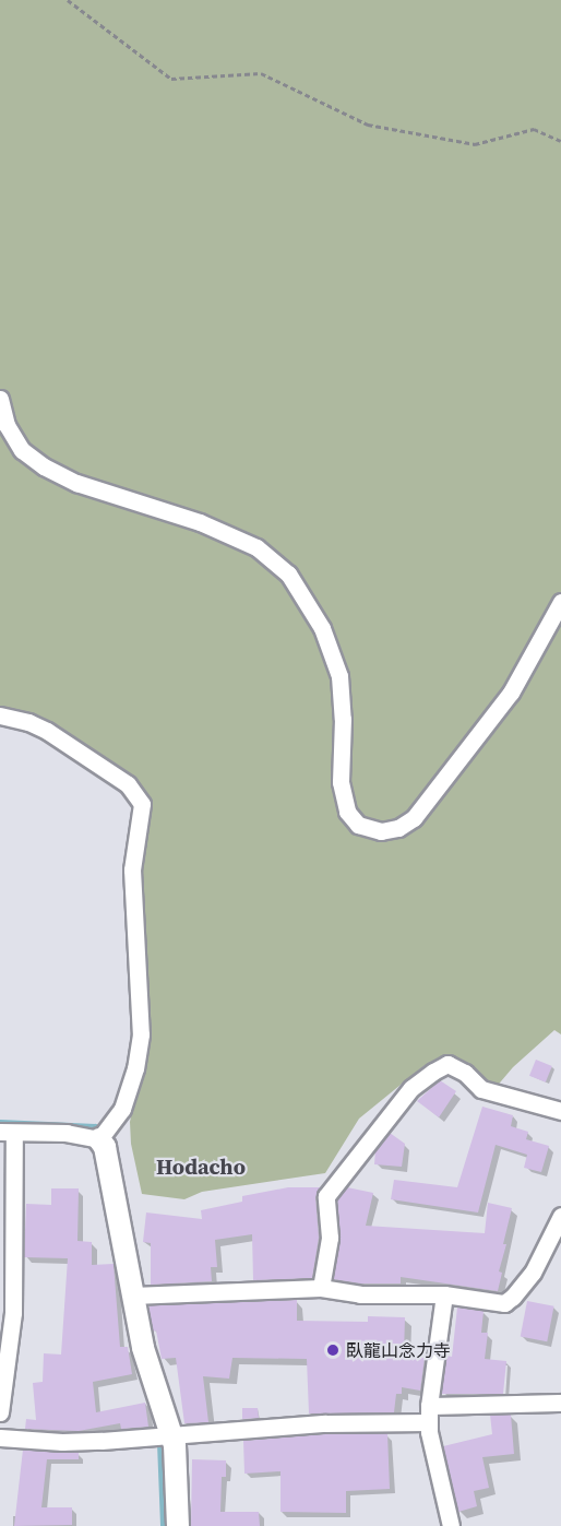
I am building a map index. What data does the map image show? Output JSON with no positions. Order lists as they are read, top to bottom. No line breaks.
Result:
{"districts":["Hodacho"],"places":["臥龍山念力寺"]}
